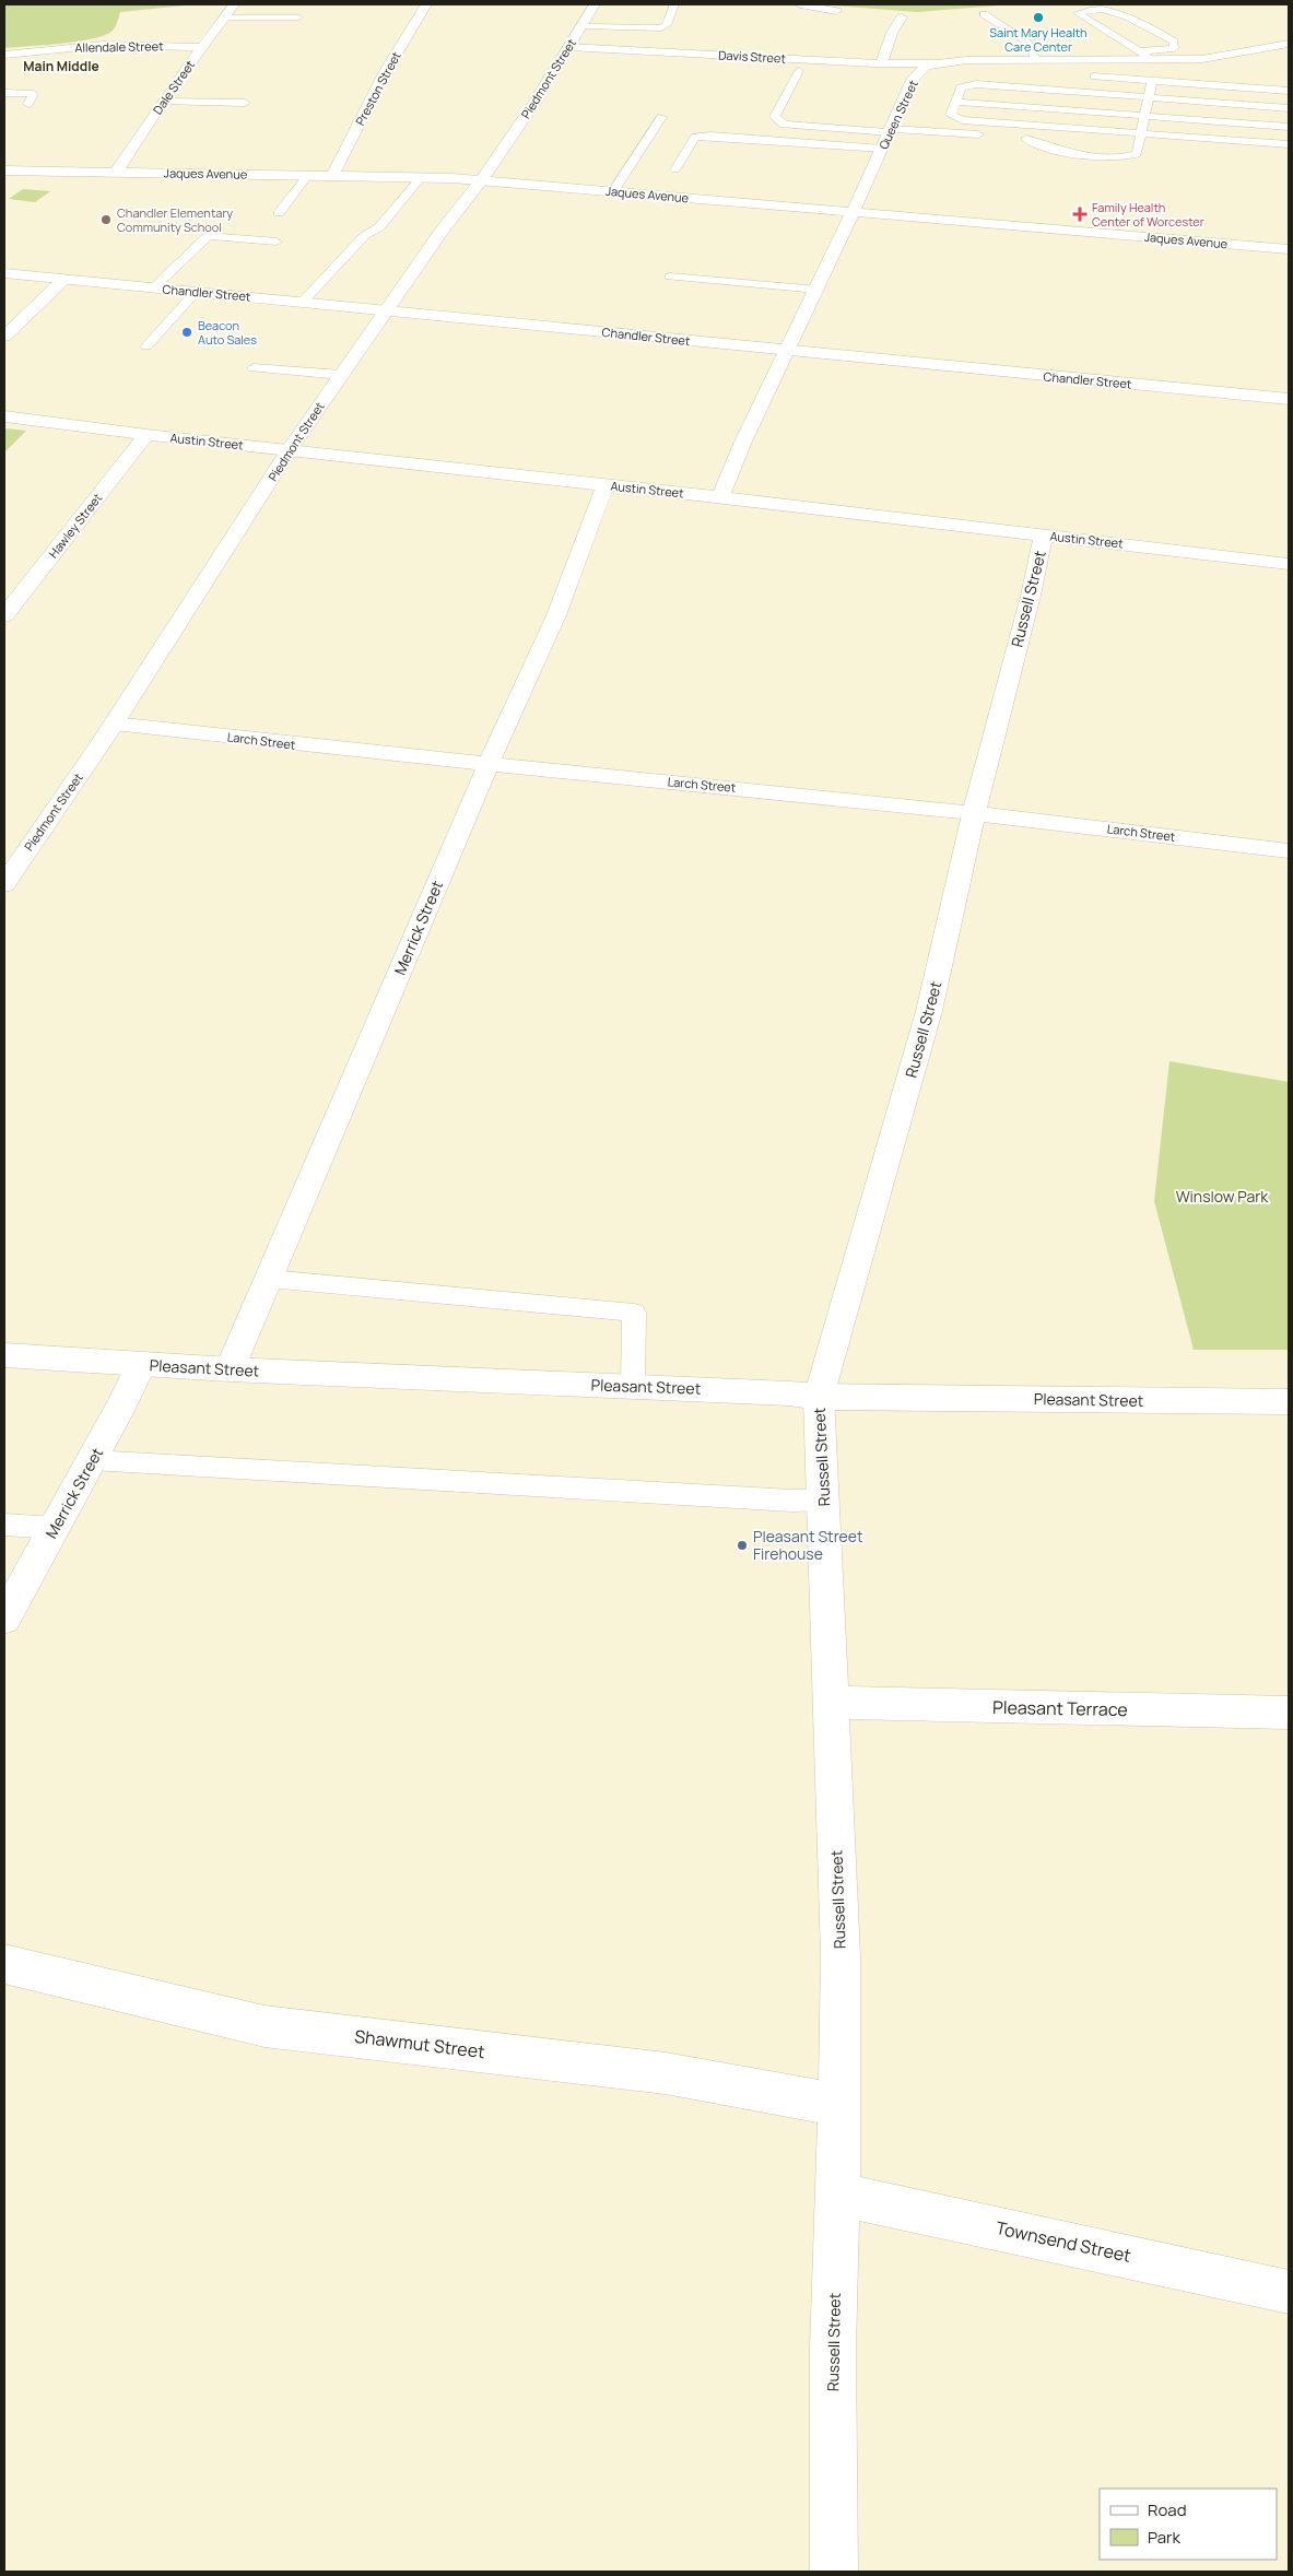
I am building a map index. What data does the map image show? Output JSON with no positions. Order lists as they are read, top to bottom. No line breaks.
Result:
{"streets":{"street":["Allendale Street","Davis Street","Piedmont Street","Dale Street","Preston Street","Queen Street","Jaques Avenue","Chandler Street","Austin Street","Hawley Street","Russell Street","Larch Street","Merrick Street","Pleasant Street","Pleasant Terrace","Shawmut Street","Townsend Street"]},"crossings":[["Allendale Street","Dale Street"],["Davis Street","Piedmont Street"],["Davis Street","Queen Street"],["Piedmont Street","Jaques Avenue"],["Piedmont Street","Chandler Street"],["Piedmont Street","Austin Street"],["Piedmont Street","Larch Street"],["Dale Street","Jaques Avenue"],["Preston Street","Jaques Avenue"],["Queen Street","Jaques Avenue"],["Queen Street","Chandler Street"],["Queen Street","Austin Street"],["Austin Street","Hawley Street"],["Austin Street","Russell Street"],["Austin Street","Merrick Street"],["Russell Street","Larch Street"],["Russell Street","Pleasant Street"],["Russell Street","Pleasant Terrace"],["Russell Street","Shawmut Street"],["Russell Street","Townsend Street"],["Larch Street","Merrick Street"],["Merrick Street","Pleasant Street"]],"districts":["Main Middle"],"parks":["Winslow Park"],"places":{"other":["Saint Mary Health Care Center","Chandler Elementary Community School","Beacon Auto Sales","Pleasant Street Firehouse"],"health":["Family Health Center of Worcester"]},"legend":["Road","Park"]}
